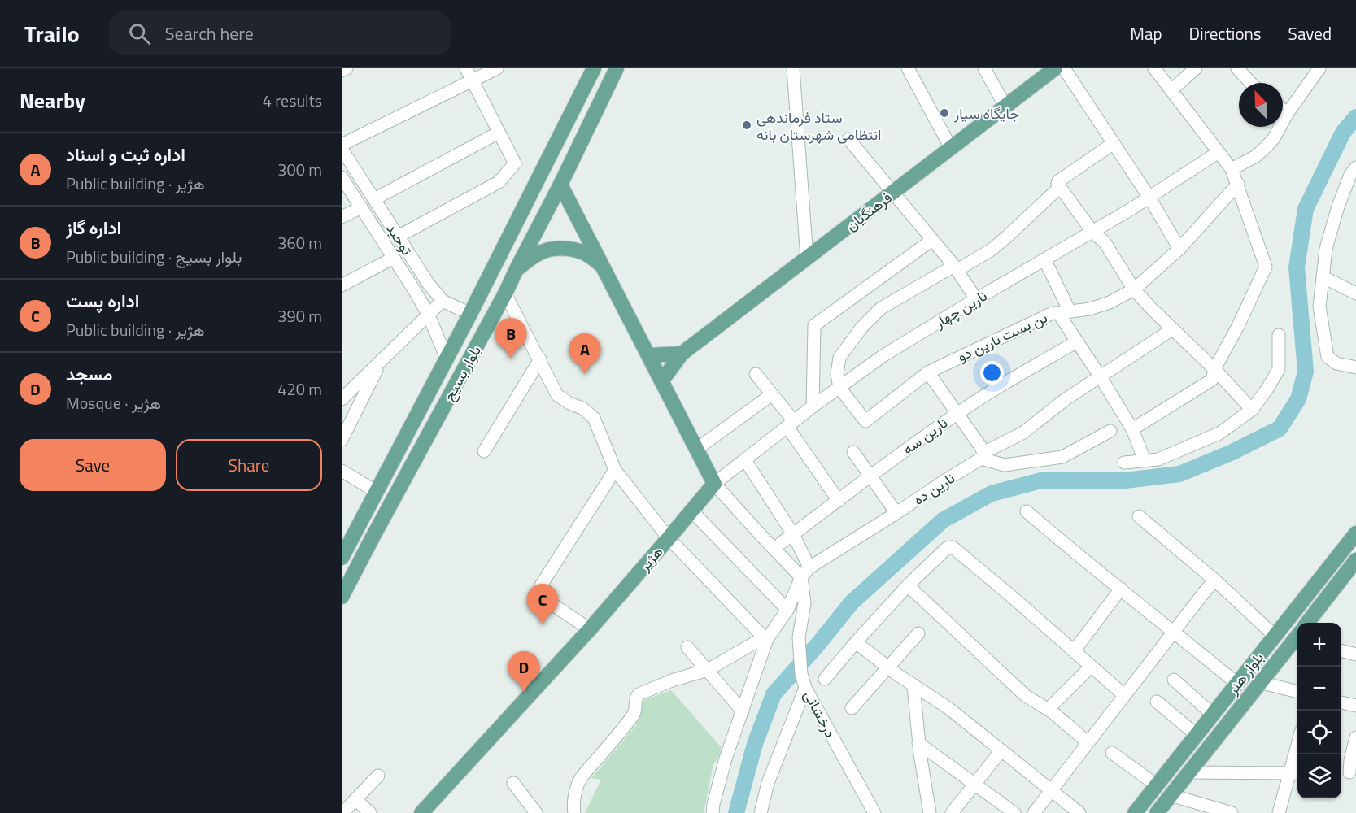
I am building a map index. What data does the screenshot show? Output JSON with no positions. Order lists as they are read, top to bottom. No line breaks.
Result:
{"streets":{"main road":["فرهنگیان","بلوار بسیج","هژیر","بلوار هنر"],"street":["توحید","نارین چهار","بن بست نارین دو","نارین سه","نارین ده","درخشانی"]},"crossings":[["توحید","بلوار بسیج"],["نارین چهار","بن بست نارین دو"],["نارین چهار","هژیر"],["بن بست نارین دو","نارین سه"],["بن بست نارین دو","نارین ده"],["نارین ده","درخشانی"]],"places":["جایگاه سیار","ستاد فرماندهی انتظامی شهرستان بانه"],"north":"top left","page":{"header":"Trailo","search":"Search here","nav":["Map","Directions","Saved"],"heading":["Nearby","4 results"],"list":[{"mark":"A","name":"اداره ثبت و اسناد","note":"Public building · هژیر","value":"300 m"},{"mark":"B","name":"اداره گاز","note":"Public building · بلوار بسیج","value":"360 m"},{"mark":"C","name":"اداره پست","note":"Public building · هژیر","value":"390 m"},{"mark":"D","name":"مسجد","note":"Mosque · هژیر","value":"420 m"}],"pins":["B","A","C","D"],"buttons":["Save","Share"],"map_buttons":["+","−"]}}
